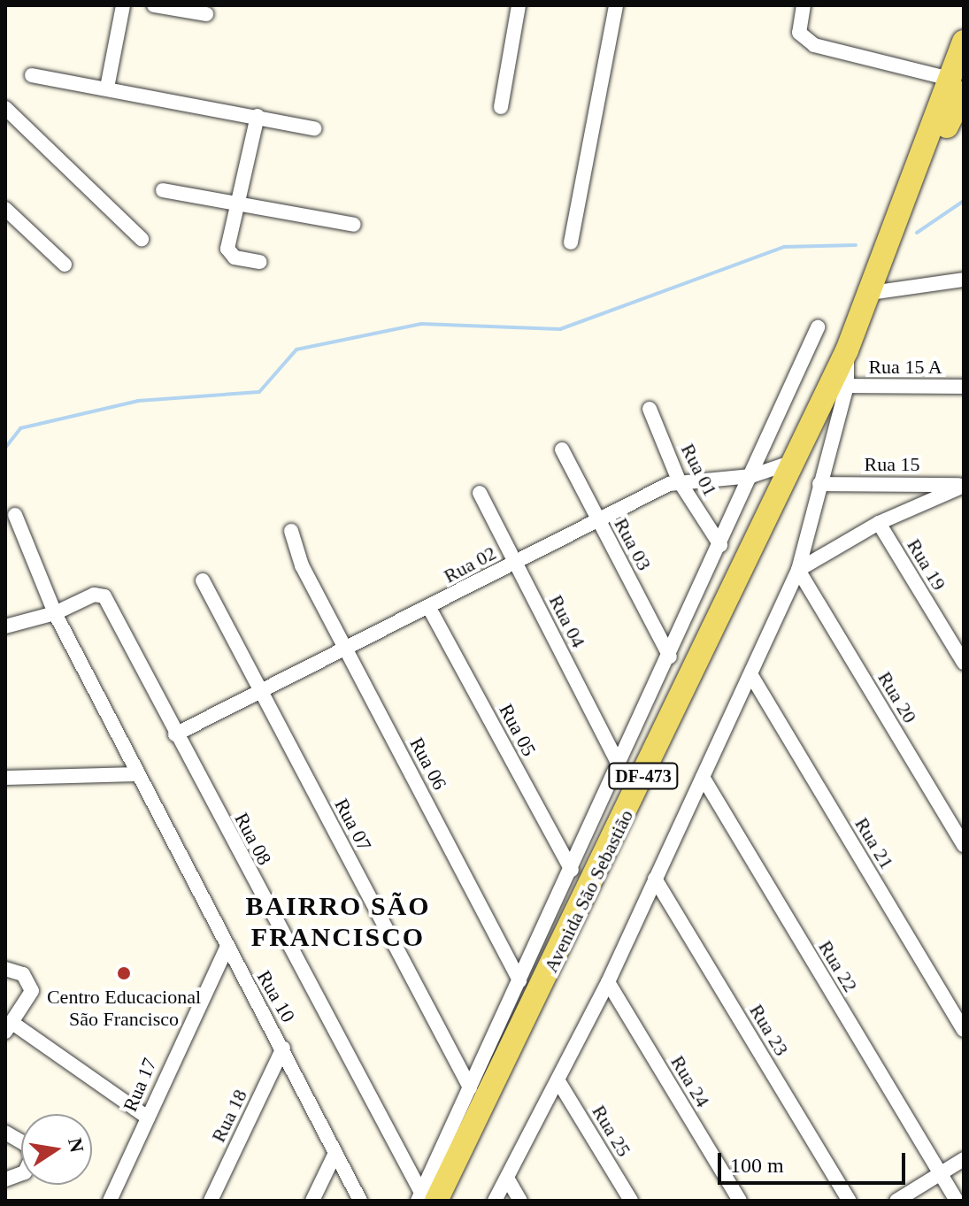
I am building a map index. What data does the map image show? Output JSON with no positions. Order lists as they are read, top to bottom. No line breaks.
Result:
{"streets":{"main road":["DF-473","Avenida São Sebastião"],"street":["Rua 15 A","Rua 15","Rua 01","Rua 03","Rua 02","Rua 19","Rua 04","Rua 20","Rua 05","Rua 06","Rua 07","Rua 08","Rua 21","Rua 22","Rua 10","Rua 23","Rua 24","Rua 17","Rua 18","Rua 25"]},"crossings":[["Rua 15 A","Avenida São Sebastião"],["Rua 15","Avenida São Sebastião"],["Rua 01","Rua 02"],["Rua 03","Rua 02"],["Rua 02","Rua 04"],["Rua 02","Rua 05"],["Rua 02","Rua 06"],["Rua 02","Rua 07"],["Rua 02","Rua 08"],["Rua 02","Avenida São Sebastião"],["Rua 20","Avenida São Sebastião"],["Rua 08","Avenida São Sebastião"],["Rua 08","Rua 10"],["Rua 21","Avenida São Sebastião"],["Avenida São Sebastião","Rua 22"],["Avenida São Sebastião","Rua 23"],["Avenida São Sebastião","Rua 24"],["Avenida São Sebastião","Rua 25"],["Rua 10","Rua 17"],["Rua 10","Rua 18"]],"districts":["BAIRRO SÃO FRANCISCO"],"places":["Centro Educacional São Francisco"],"scale_bar":"100 m","north":"right"}
